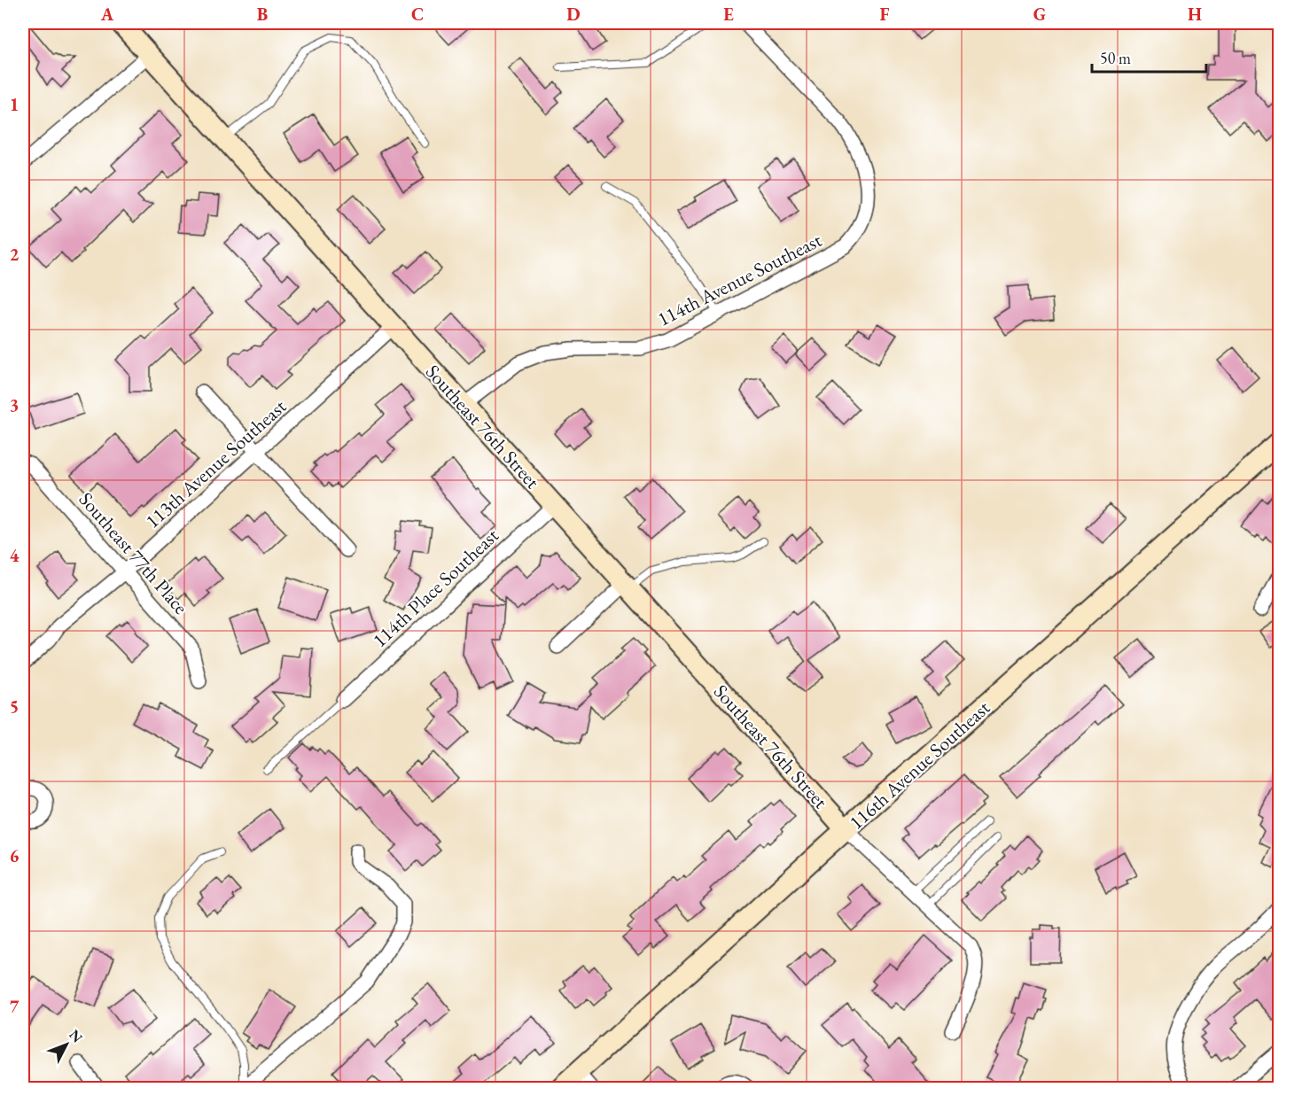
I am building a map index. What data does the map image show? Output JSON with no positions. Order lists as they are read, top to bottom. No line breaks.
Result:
{"streets":{"street":["114th Avenue Southeast","Southeast 76th Street","113th Avenue Southeast","Southeast 77th Place","114th Place Southeast","116th Avenue Southeast"]},"crossings":[["114th Avenue Southeast","Southeast 76th Street"],["Southeast 76th Street","113th Avenue Southeast"],["Southeast 76th Street","114th Place Southeast"],["Southeast 76th Street","116th Avenue Southeast"],["113th Avenue Southeast","Southeast 77th Place"]],"scale_bar":"50 m","north":"top right","grid":{"columns":["A","B","C","D","E","F","G","H"],"rows":["1","2","3","4","5","6","7"]}}
